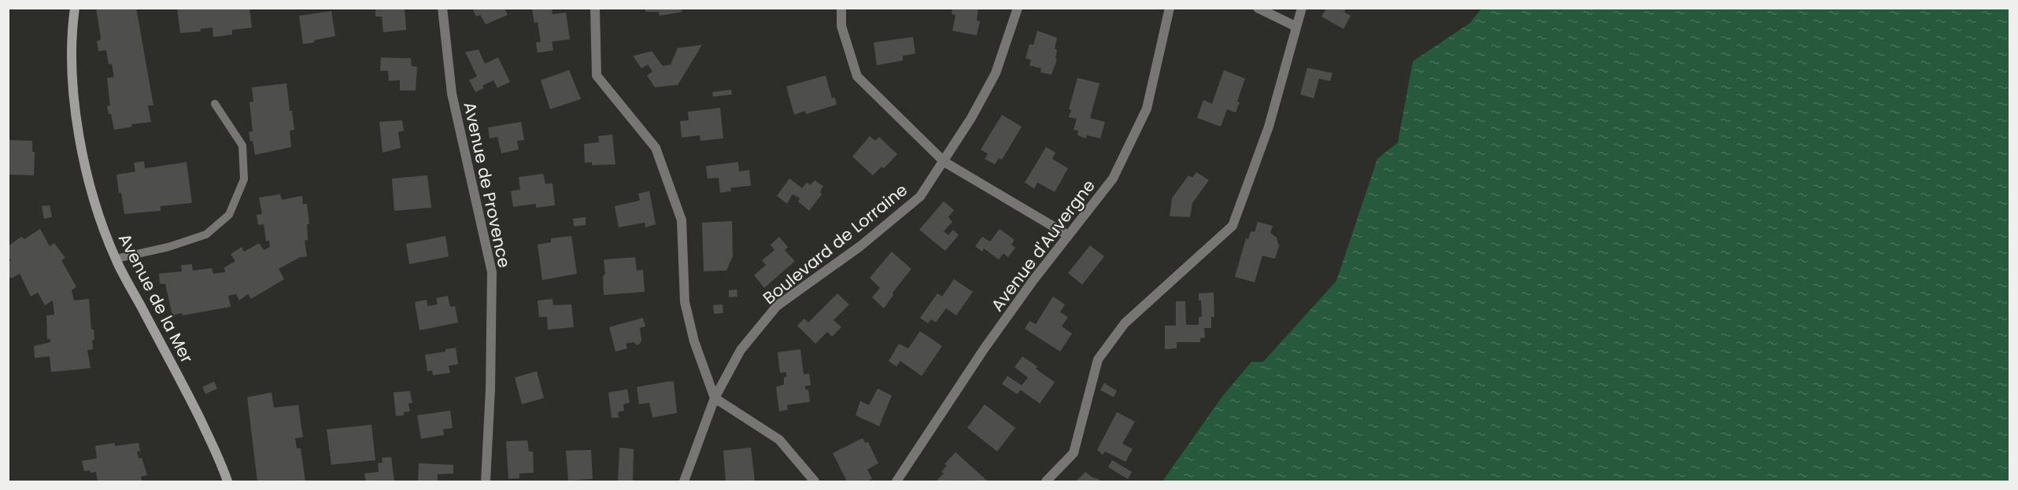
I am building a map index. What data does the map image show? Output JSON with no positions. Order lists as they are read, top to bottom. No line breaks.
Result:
{"streets":{"street":["Avenue de Provence","Boulevard de Lorraine","Avenue d'Auvergne","Avenue de la Mer"]}}
